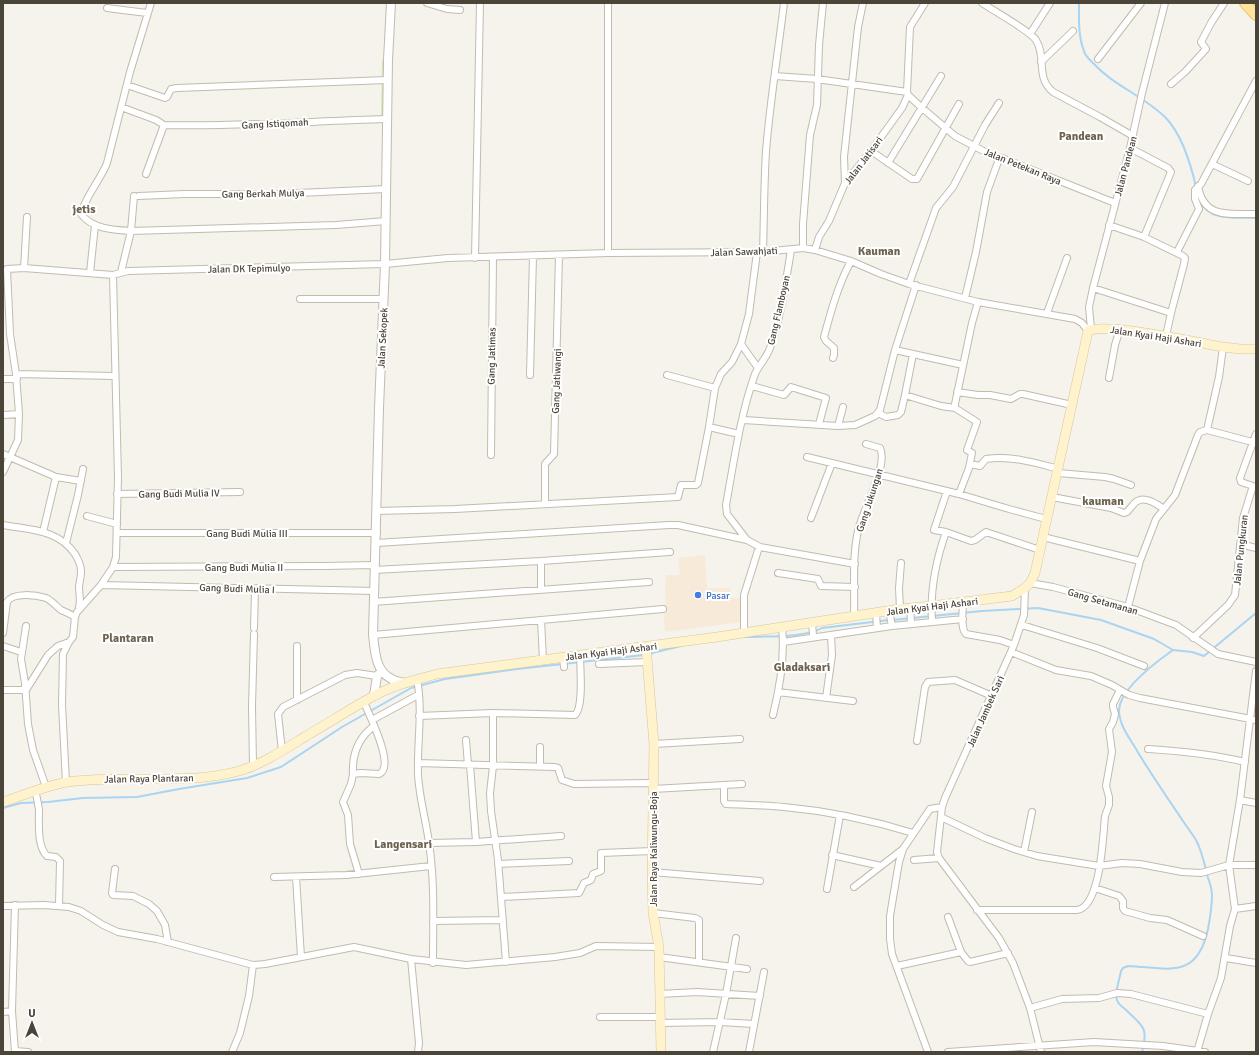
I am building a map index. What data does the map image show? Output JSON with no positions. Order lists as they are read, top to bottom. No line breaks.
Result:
{"streets":{"main road":["Jalan Kyai Haji Ashari","Jalan Raya Plantaran","Jalan Raya Kaliwungu-Boja"],"street":["Gang Istiqomah","Jalan Jatisari","Jalan Petekan Raya","Jalan Pandean","Gang Berkah Mulya","Jalan Sawahjati","Jalan DK Tepimulyo","Gang Flamboyan","Jalan Sekopek","Gang Jatimas","Gang Jatiwangi","Gang Budi Mulia IV","Gang Jukungan","Gang Budi Mulia III","Jalan Pungkuran","Gang Budi Mulia II","Gang Budi Mulia I","Gang Setamanan","Jalan Jambek Sari"]},"crossings":[["Gang Istiqomah","Jalan Sekopek"],["Jalan Jatisari","Jalan Petekan Raya"],["Jalan Jatisari","Jalan Sawahjati"],["Jalan Petekan Raya","Jalan Pandean"],["Jalan Pandean","Jalan Sawahjati"],["Jalan Pandean","Jalan Kyai Haji Ashari"],["Gang Berkah Mulya","Jalan Sekopek"],["Jalan Sawahjati","Jalan DK Tepimulyo"],["Jalan Sawahjati","Gang Flamboyan"],["Jalan Sawahjati","Jalan Kyai Haji Ashari"],["Jalan Sawahjati","Jalan Sekopek"],["Jalan Sawahjati","Gang Jatimas"],["Jalan Sawahjati","Gang Jatiwangi"],["Jalan DK Tepimulyo","Jalan Sekopek"],["Jalan Kyai Haji Ashari","Gang Jukungan"],["Jalan Kyai Haji Ashari","Gang Setamanan"],["Jalan Kyai Haji Ashari","Jalan Jambek Sari"],["Jalan Kyai Haji Ashari","Jalan Raya Plantaran"],["Jalan Kyai Haji Ashari","Jalan Raya Kaliwungu-Boja"],["Jalan Sekopek","Gang Budi Mulia III"],["Jalan Sekopek","Gang Budi Mulia II"],["Jalan Sekopek","Gang Budi Mulia I"],["Jalan Pungkuran","Gang Setamanan"],["Gang Setamanan","Jalan Jambek Sari"]],"districts":["Pandean","jetis","Kauman","kauman","Plantaran","Gladaksari","Langensari"],"places":["Pasar"],"north":"top"}
